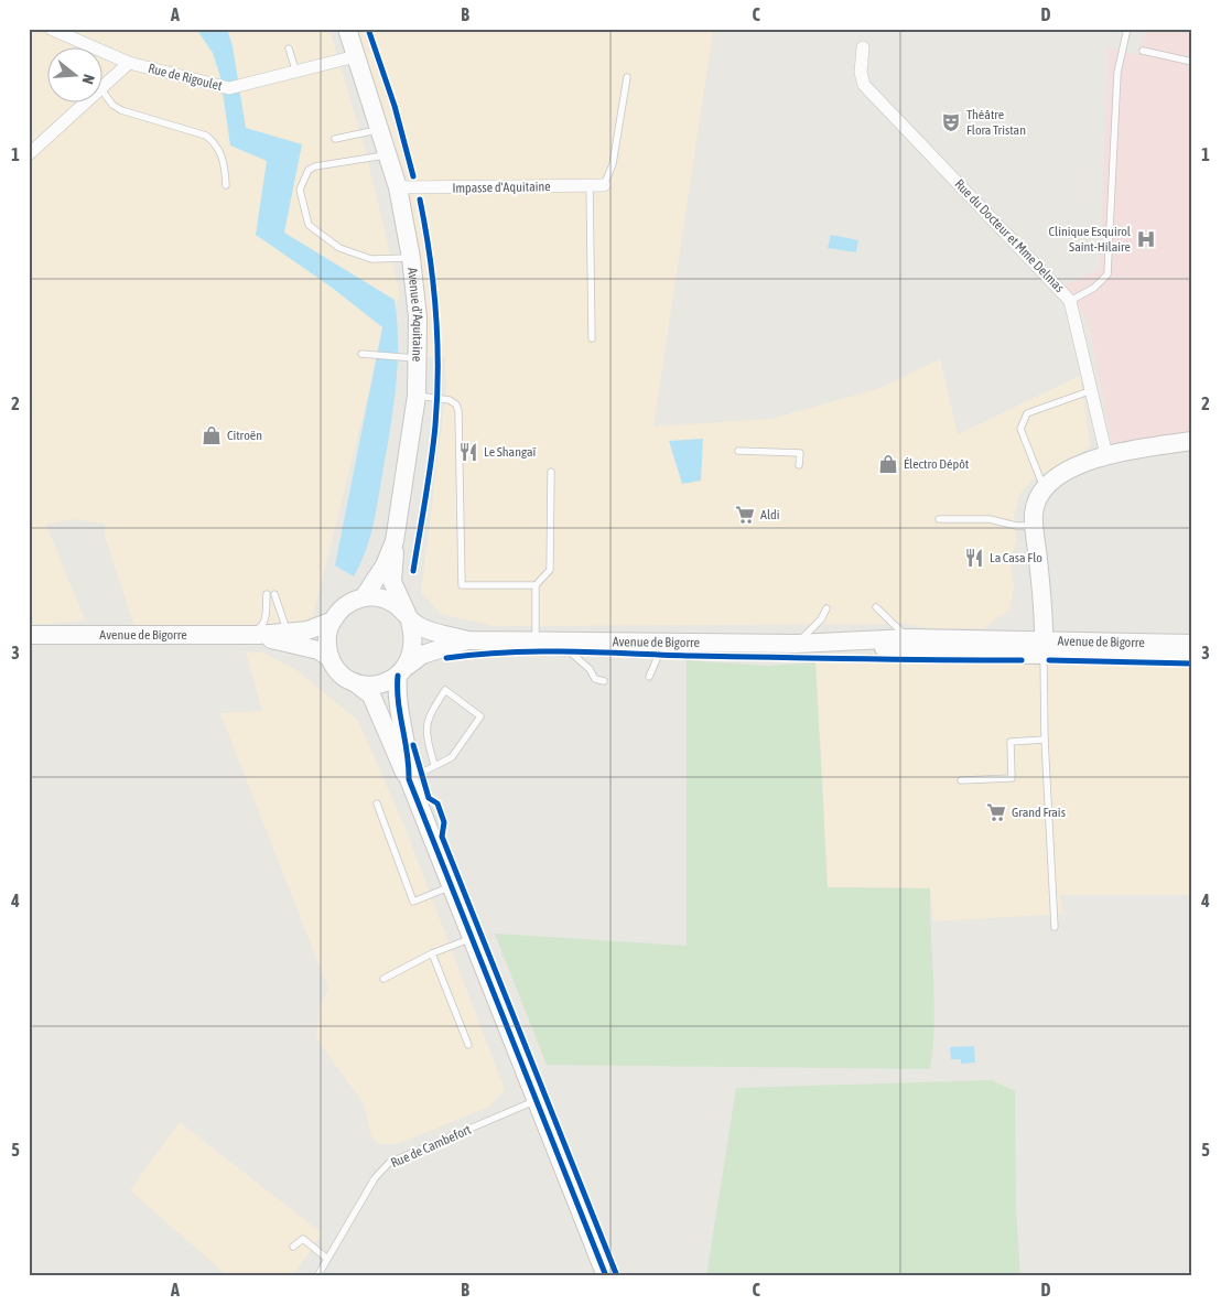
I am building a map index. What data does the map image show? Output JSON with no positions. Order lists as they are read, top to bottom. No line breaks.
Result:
{"streets":{"main road":["Avenue d'Aquitaine","Avenue de Bigorre"],"street":["Rue de Rigoulet","Impasse d'Aquitaine","Rue du Docteur et Mme Delmas"],"lane":["Rue de Cambefort"]},"crossings":[["Rue de Rigoulet","Avenue d'Aquitaine"],["Impasse d'Aquitaine","Avenue d'Aquitaine"],["Avenue d'Aquitaine","Avenue de Bigorre"]],"places":{"theatre":["Théâtre Flora Tristan"],"hospital":["Clinique Esquirol Saint-Hilaire"],"shop":["Citroën","Électro Dépôt"],"restaurant":["Le Shangaï","La Casa Flo"],"supermarket":["Aldi","Grand Frais"]},"north":"right","grid":{"columns":["A","B","C","D"],"rows":["1","2","3","4","5"]}}
